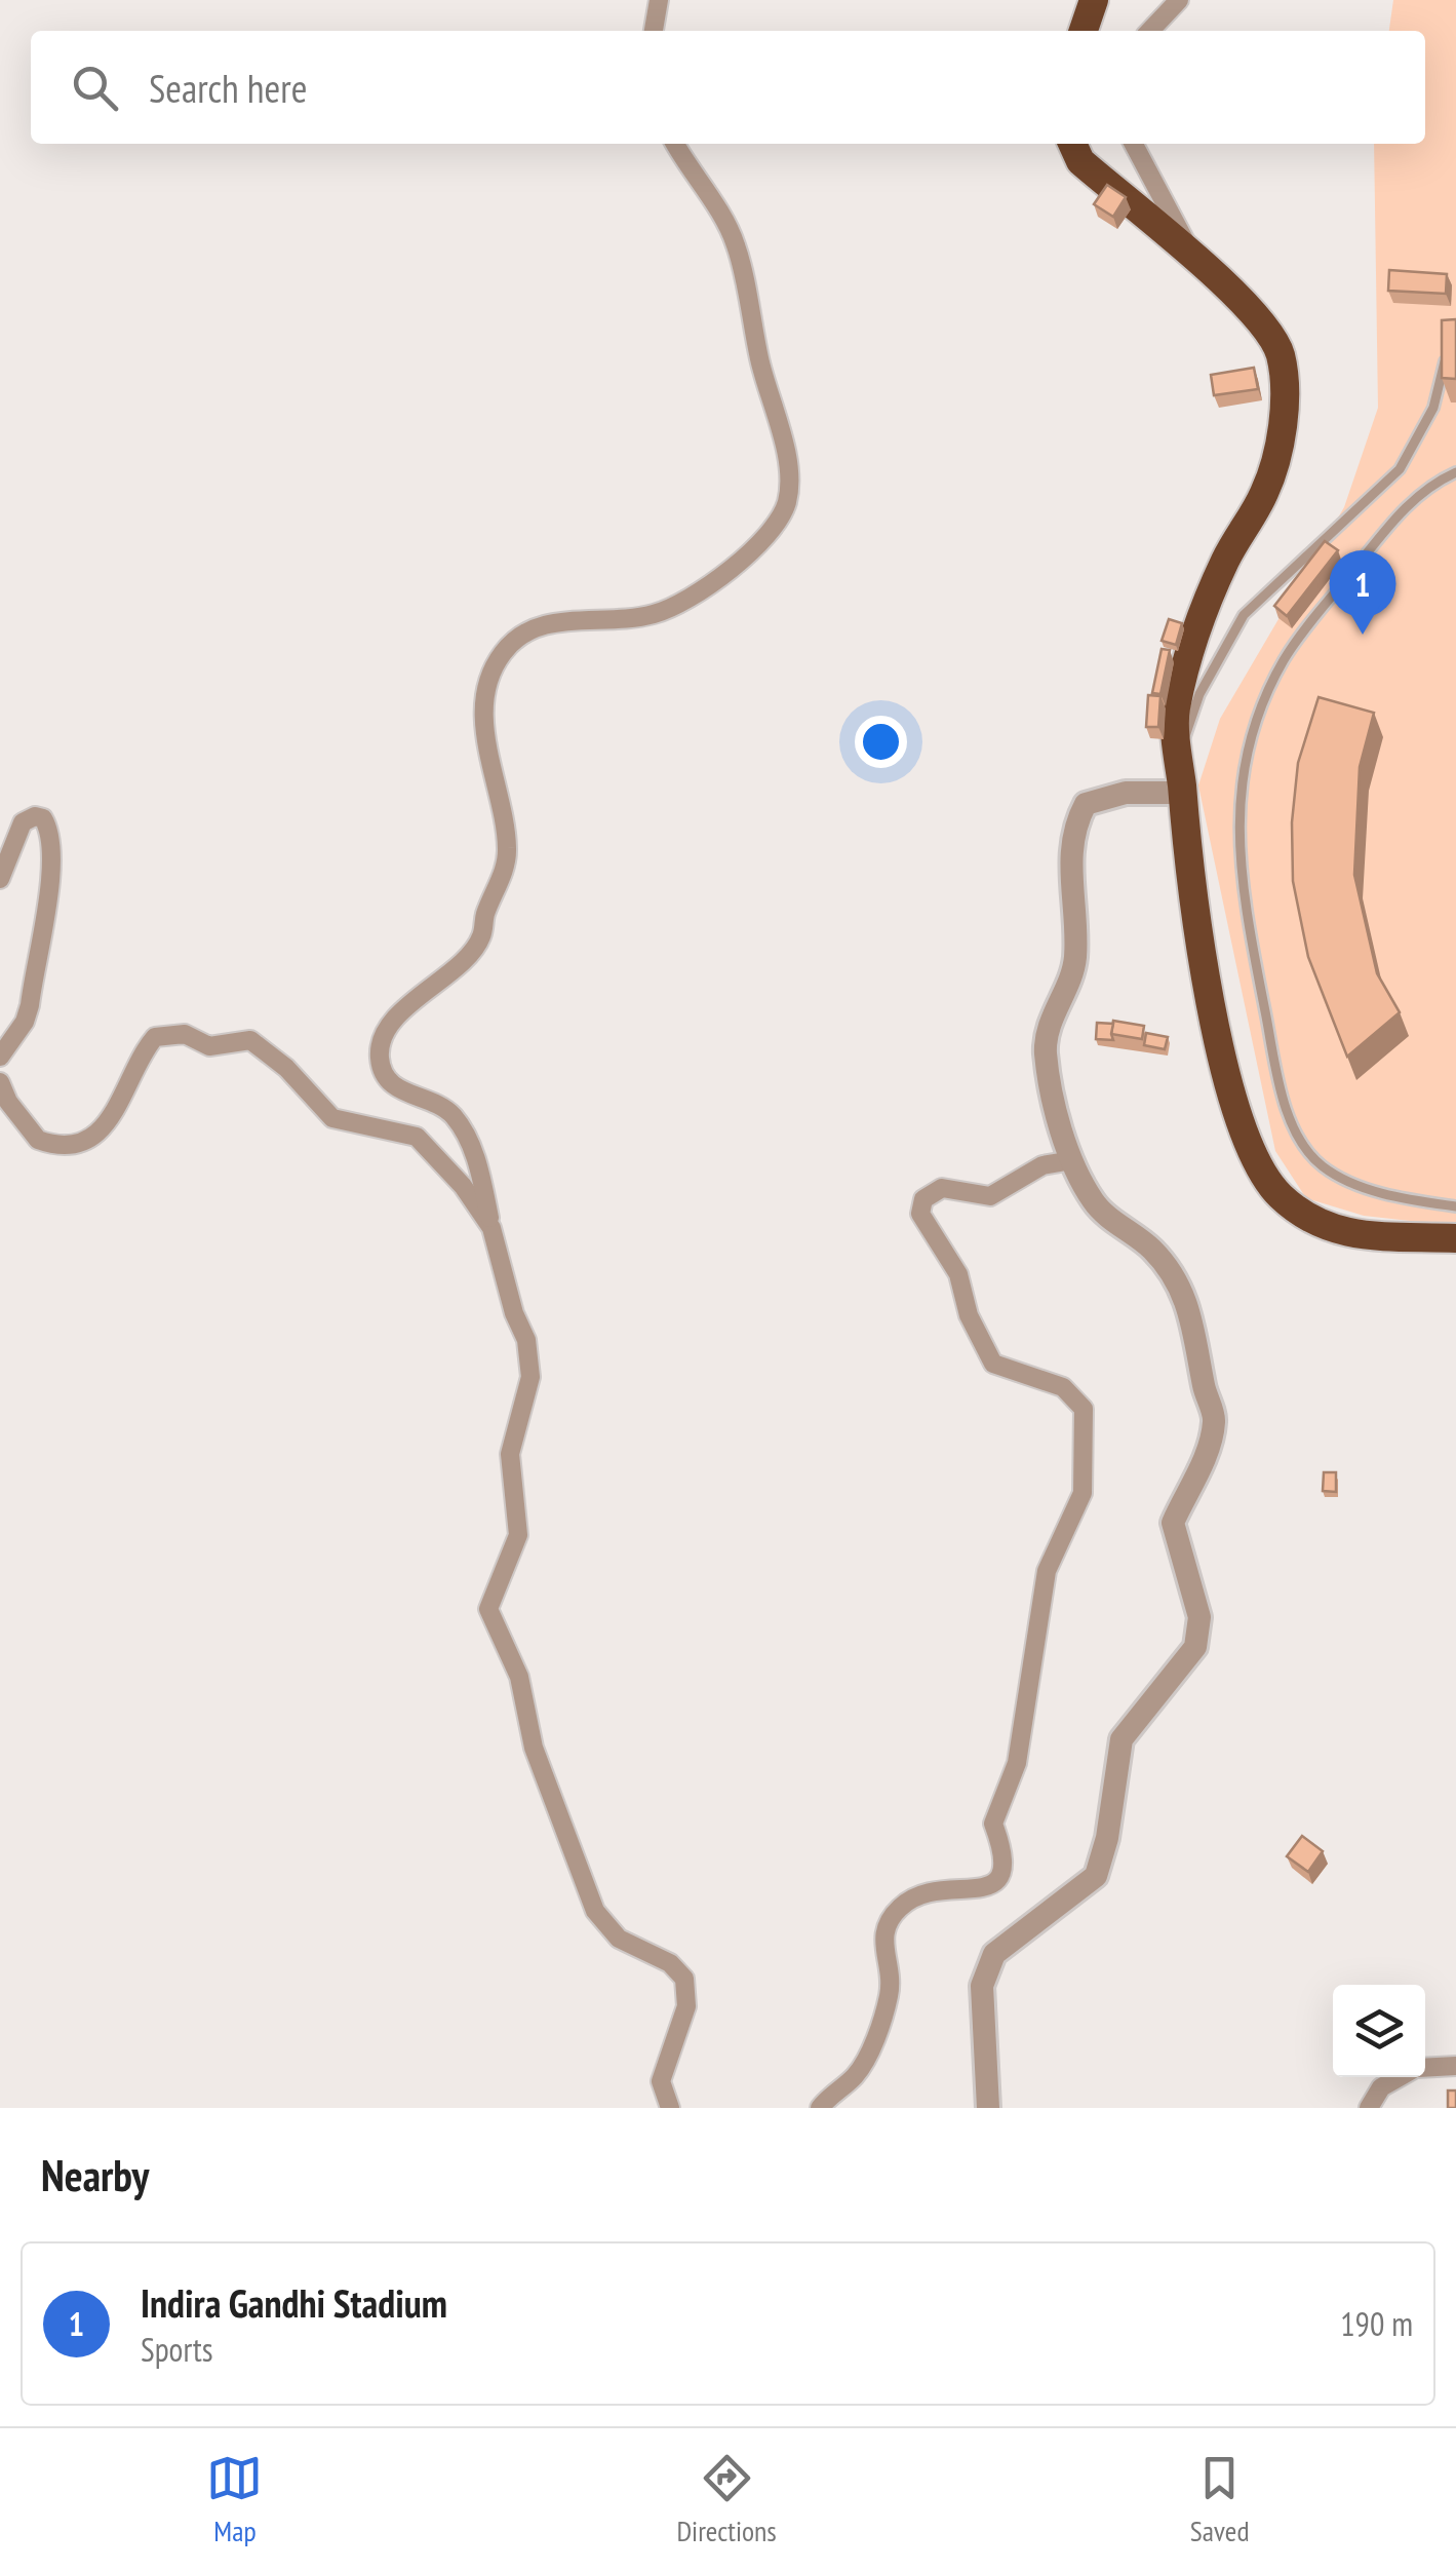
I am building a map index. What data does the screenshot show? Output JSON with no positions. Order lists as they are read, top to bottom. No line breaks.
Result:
{"page":{"search":"Search here","pins":"1","heading":"Nearby","list":[{"mark":"1","name":"Indira Gandhi Stadium","note":"Sports","value":"190 m"}],"nav":["Map","Directions","Saved"]}}
